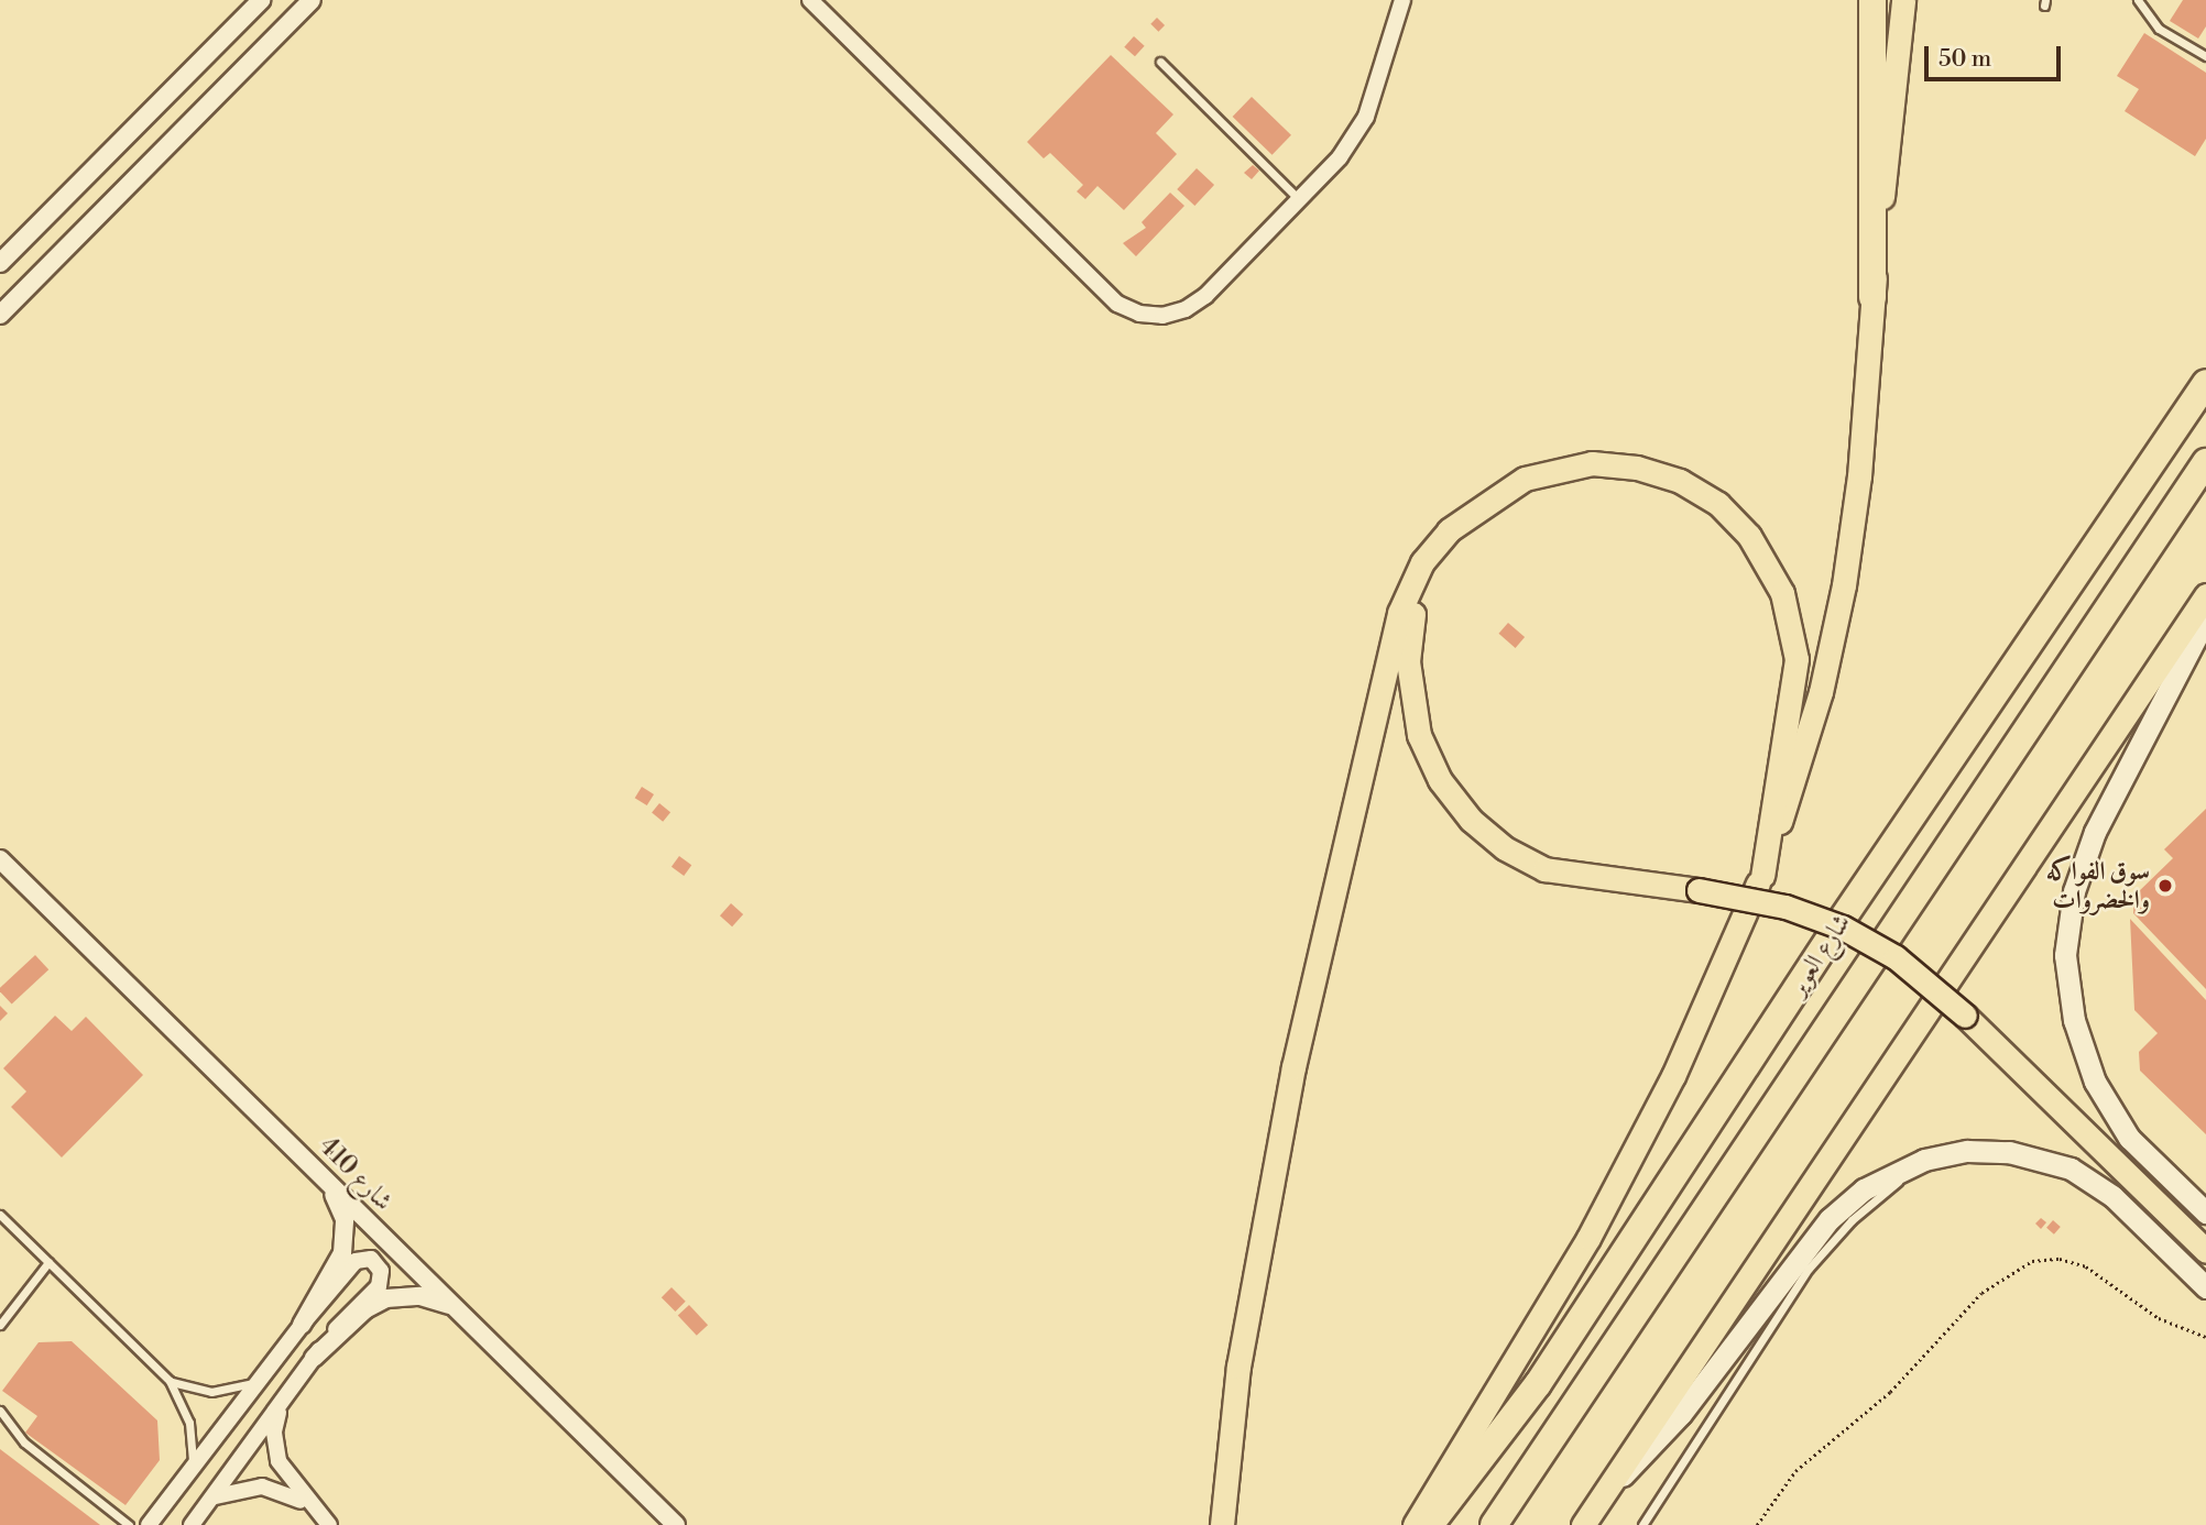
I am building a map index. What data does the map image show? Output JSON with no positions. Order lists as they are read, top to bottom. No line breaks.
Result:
{"streets":{"highway":["شارع العوير"],"street":["شارع 410"]},"places":["سوق الفواكه والخضروات"],"scale_bar":"50 m"}
